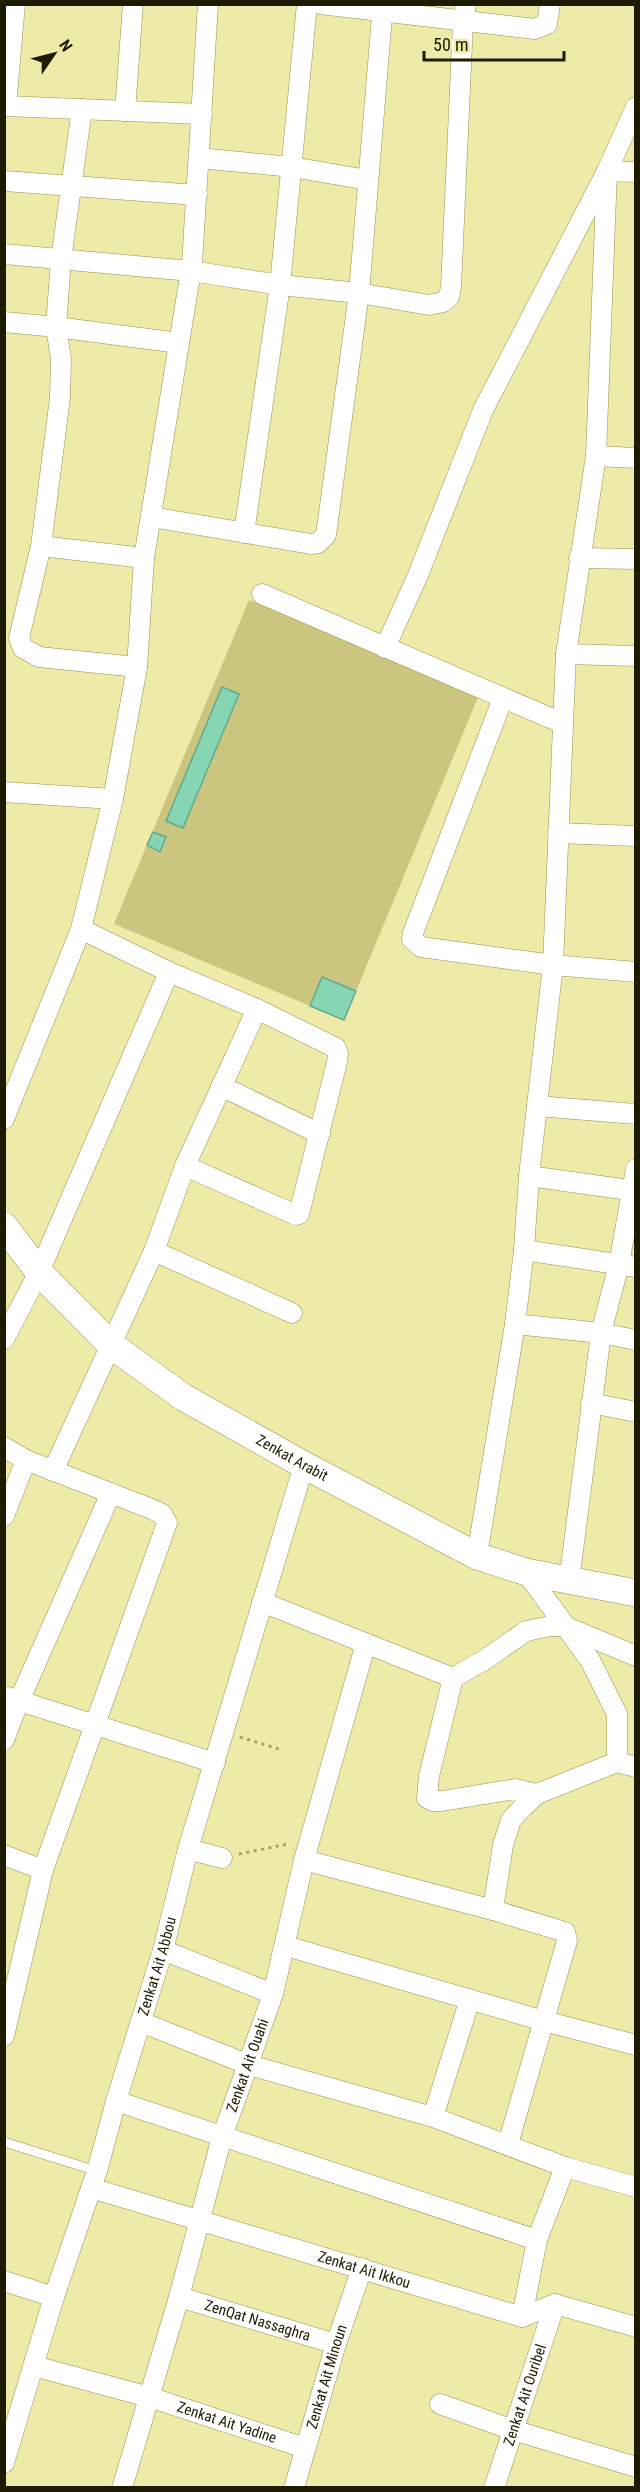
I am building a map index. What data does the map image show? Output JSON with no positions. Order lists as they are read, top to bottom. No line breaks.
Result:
{"streets":{"street":["Zenkat Arabit","Zenkat Ait Abbou","Zenkat Ait Ouahi","Zenkat Ait Ikkou","ZenQat Nassaghra","Zenkat Ait Minoun","Zenkat Ait Ouribel","Zenkat Ait Yadine"]},"crossings":[["Zenkat Arabit","Zenkat Ait Abbou"],["Zenkat Ait Abbou","Zenkat Ait Ikkou"],["Zenkat Ait Abbou","Zenkat Ait Yadine"],["Zenkat Ait Ouahi","Zenkat Ait Ikkou"],["Zenkat Ait Ouahi","ZenQat Nassaghra"],["Zenkat Ait Ouahi","Zenkat Ait Yadine"],["Zenkat Ait Ikkou","Zenkat Ait Minoun"],["ZenQat Nassaghra","Zenkat Ait Minoun"],["Zenkat Ait Minoun","Zenkat Ait Yadine"]],"scale_bar":"50 m","north":"top right"}
